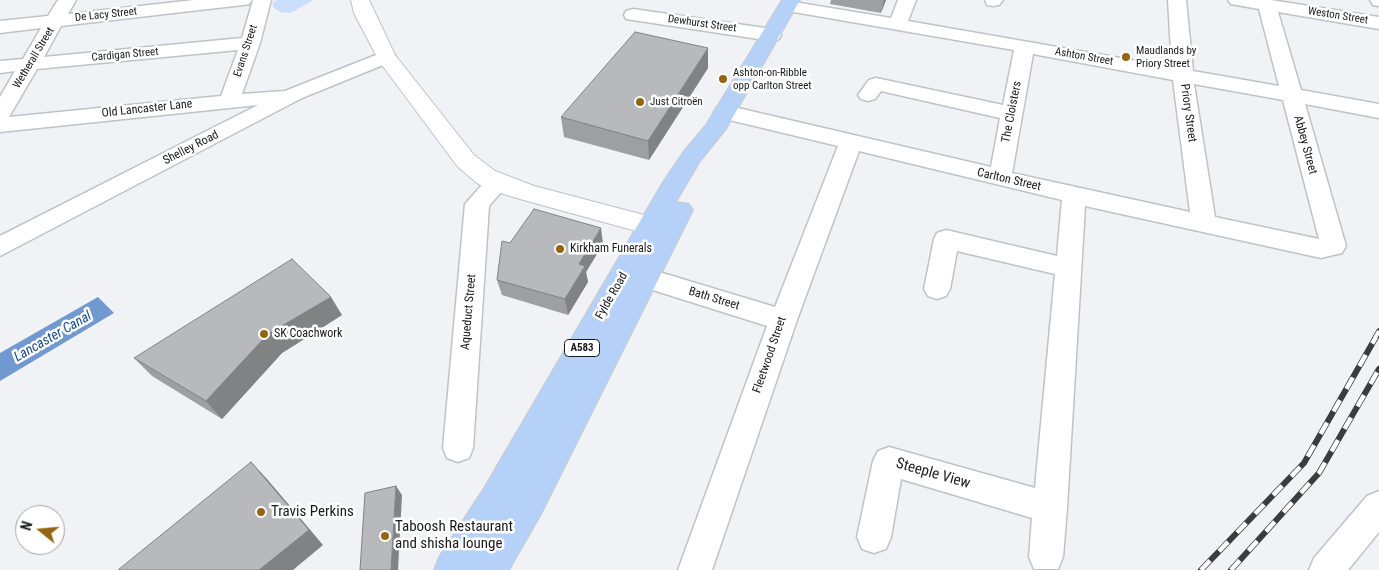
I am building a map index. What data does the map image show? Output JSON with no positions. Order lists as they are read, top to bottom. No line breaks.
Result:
{"streets":{"main road":["Fylde Road","A583"],"street":["De Lacy Street","Weston Street","Dewhurst Street","Evans Street","Cardigan Street","Ashton Street","Wetherall Street","Old Lancaster Lane","The Cloisters","Priory Street","Abbey Street","Shelley Road","Carlton Street","Bath Street","Aqueduct Street","Fleetwood Street","Steeple View"]},"crossings":[["De Lacy Street","Wetherall Street"],["Weston Street","Abbey Street"],["Dewhurst Street","Fylde Road"],["Evans Street","Cardigan Street"],["Evans Street","Old Lancaster Lane"],["Cardigan Street","Wetherall Street"],["Ashton Street","The Cloisters"],["Ashton Street","Priory Street"],["Ashton Street","Abbey Street"],["Ashton Street","Fylde Road"],["Old Lancaster Lane","Shelley Road"],["The Cloisters","Carlton Street"],["Priory Street","Carlton Street"],["Abbey Street","Carlton Street"],["Carlton Street","Fylde Road"],["Carlton Street","Fleetwood Street"],["Fylde Road","Bath Street"],["Bath Street","Fleetwood Street"]],"water":["Lancaster Canal"],"places":["Maudlands by Priory Street","Ashton-on-Ribble opp Carlton Street","Just Citroën","Kirkham Funerals","SK Coachwork","Travis Perkins","Taboosh Restaurant and shisha lounge"],"north":"left"}
